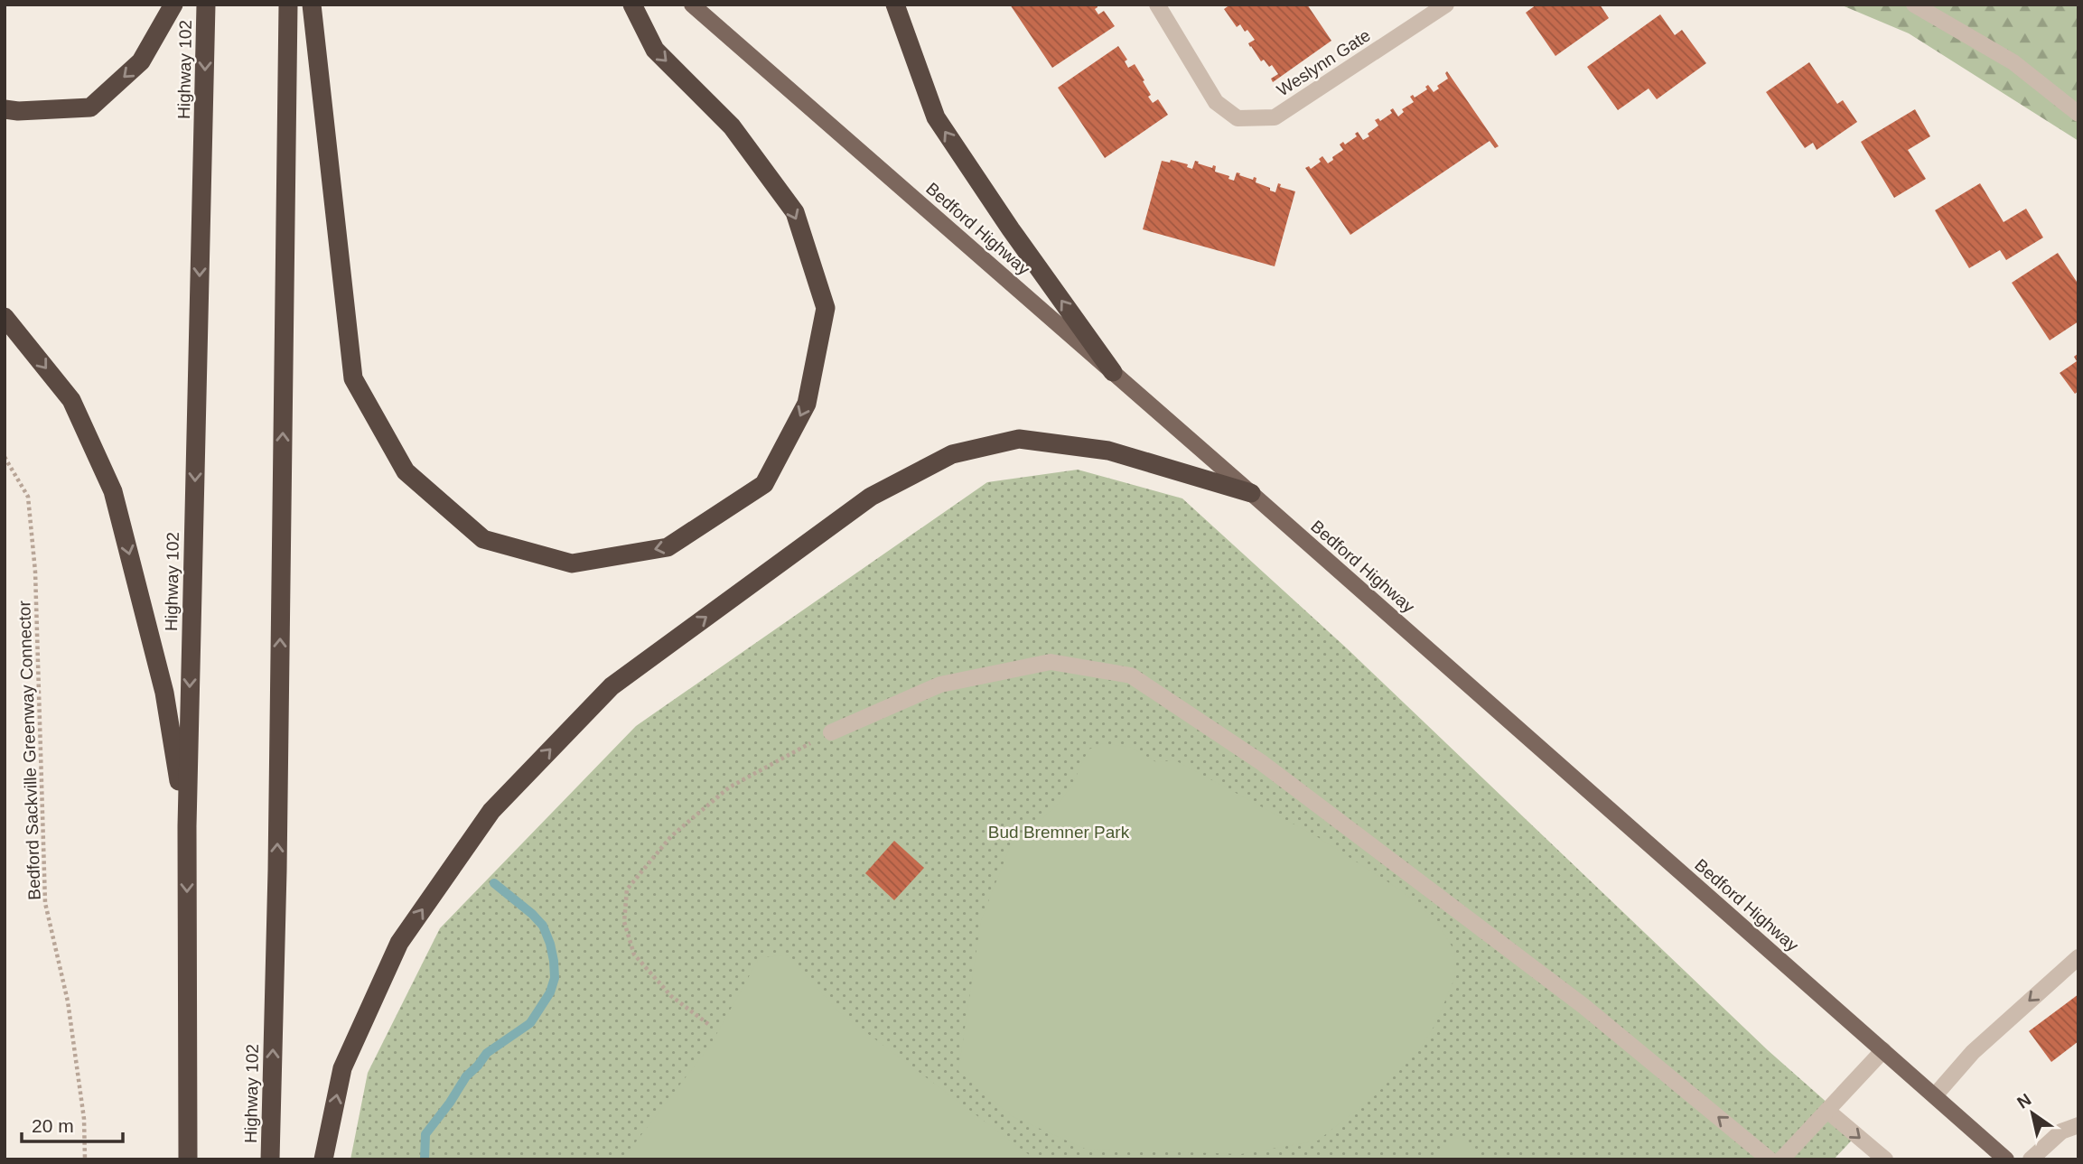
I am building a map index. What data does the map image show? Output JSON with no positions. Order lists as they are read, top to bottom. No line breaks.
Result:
{"streets":{"highway":["Highway 102"],"main road":["Bedford Highway"],"street":["Weslynn Gate"],"path":["Bedford Sackville Greenway Connector"]},"parks":["Bud Bremner Park"],"scale_bar":"20 m","north":"top left"}
